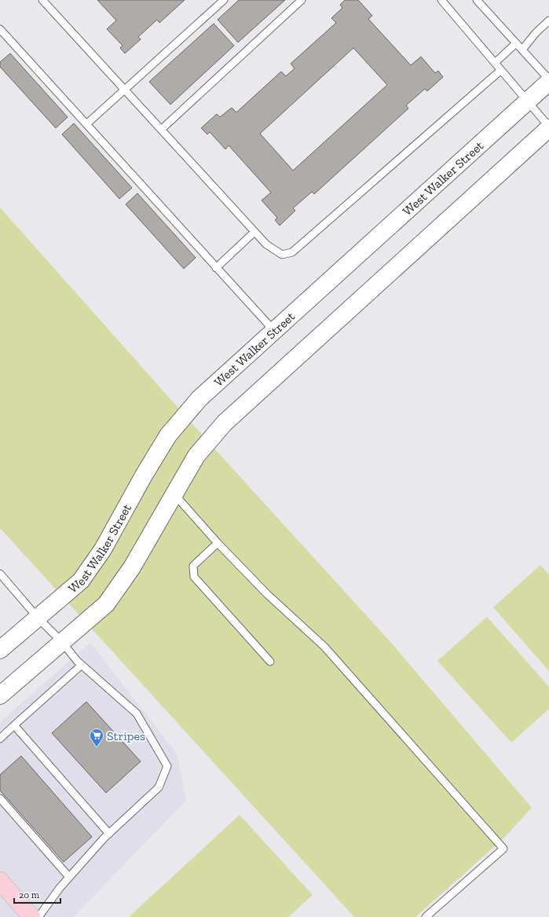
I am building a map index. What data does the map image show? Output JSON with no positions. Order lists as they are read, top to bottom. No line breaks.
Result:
{"streets":{"street":["West Walker Street"]},"places":{"supermarket":["Stripes"]},"scale_bar":"20 m"}
